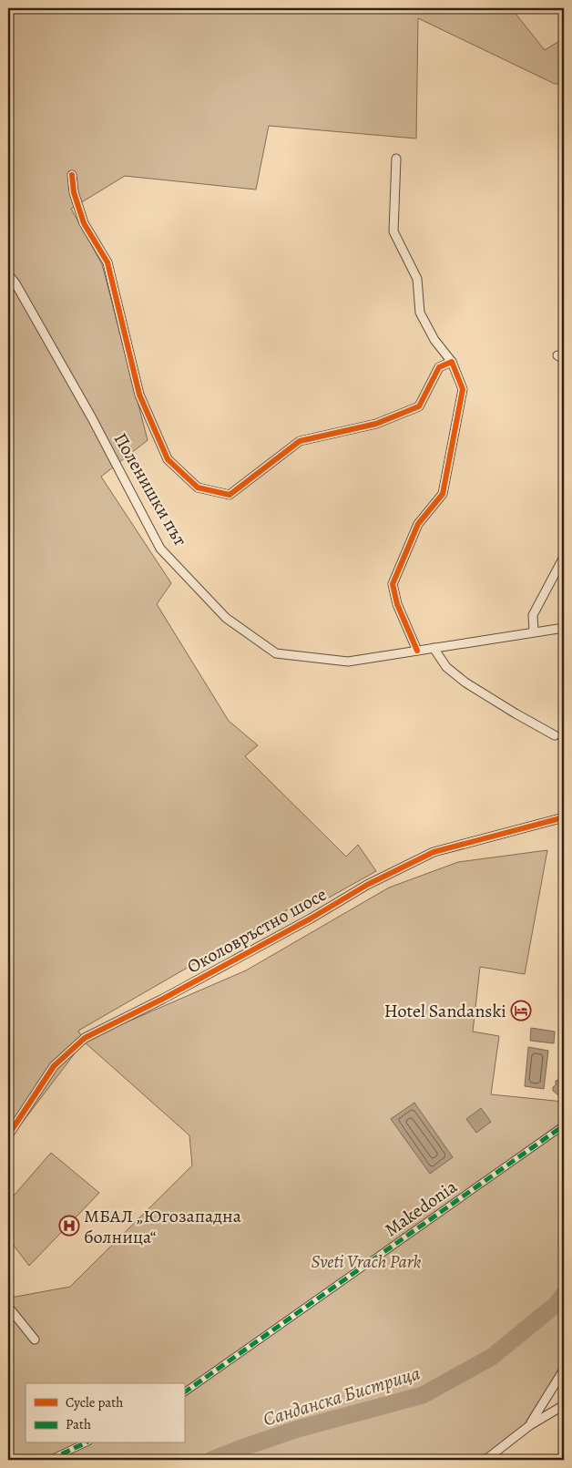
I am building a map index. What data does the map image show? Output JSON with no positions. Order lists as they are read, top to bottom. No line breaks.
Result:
{"streets":{"street":["Поленишки път","Околовръстно шосе","Makedonia"]},"water":["Санданска Бистрица"],"parks":["Sveti Vrach Park"],"places":{"hotel":["Hotel Sandanski"],"hospital":["МБАЛ „Югозападна болница“"]},"legend":["Cycle path","Path"]}
